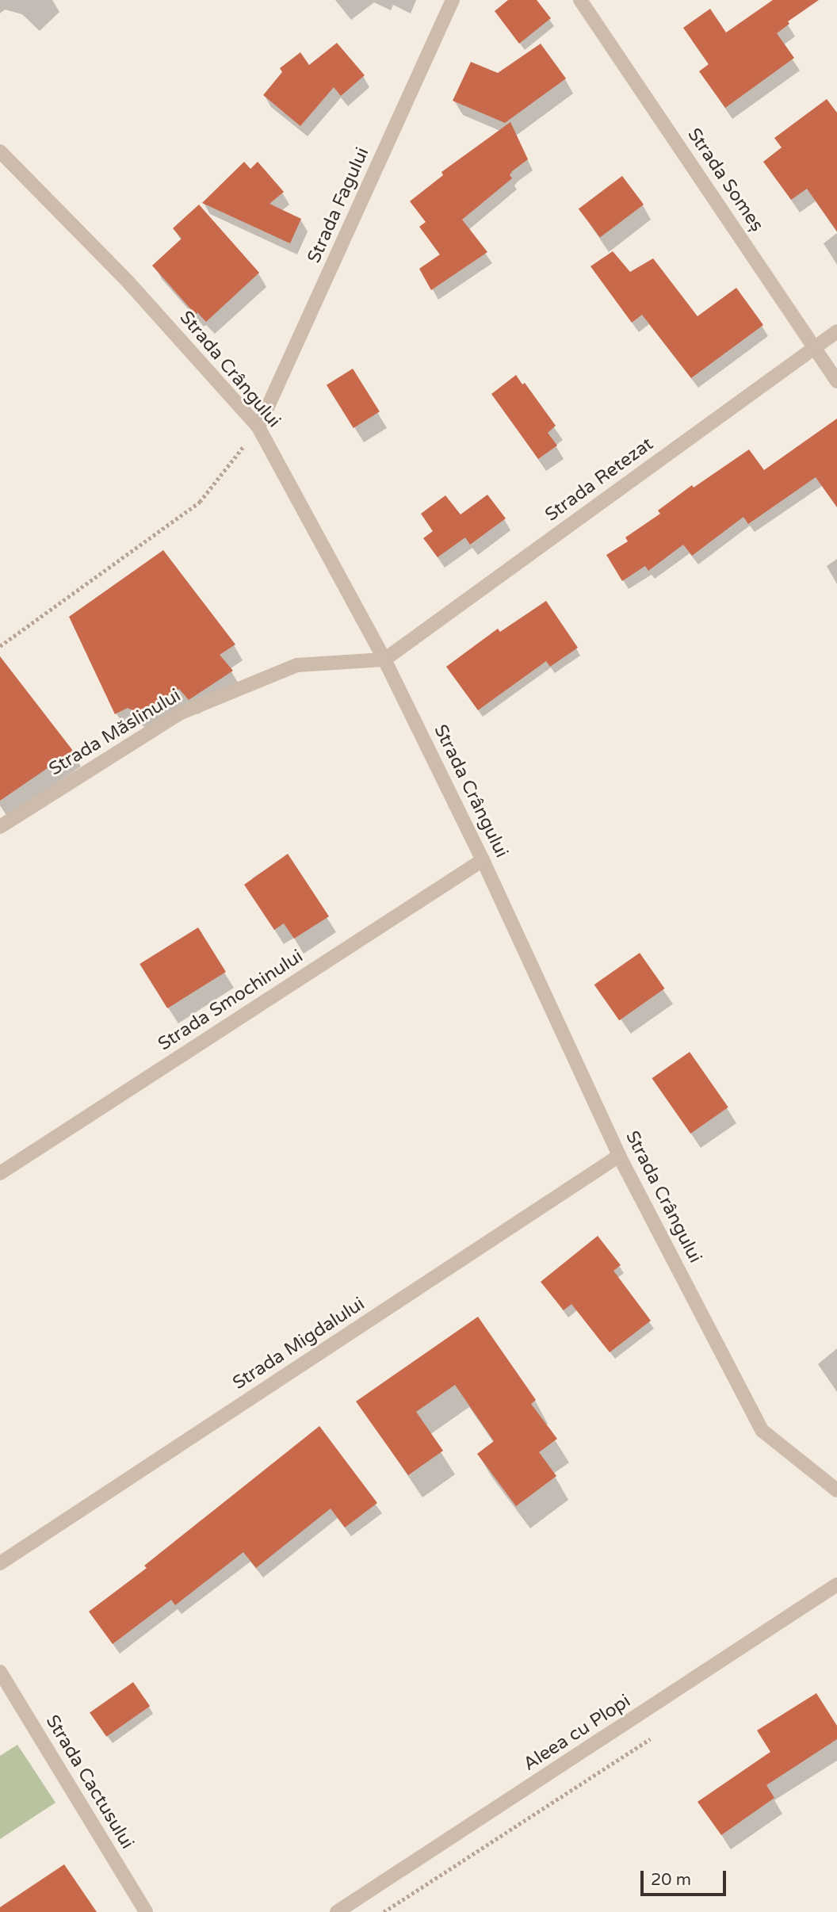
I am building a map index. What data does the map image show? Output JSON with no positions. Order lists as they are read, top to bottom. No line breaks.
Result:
{"streets":{"street":["Strada Someș","Strada Fagului","Strada Crângului","Strada Retezat","Strada Măslinului","Strada Smochinului","Strada Migdalului","Aleea cu Plopi","Strada Cactusului"]},"crossings":[["Strada Someș","Strada Retezat"],["Strada Fagului","Strada Crângului"],["Strada Crângului","Strada Retezat"],["Strada Crângului","Strada Măslinului"],["Strada Crângului","Strada Smochinului"],["Strada Crângului","Strada Migdalului"],["Strada Retezat","Strada Măslinului"]],"scale_bar":"20 m"}
